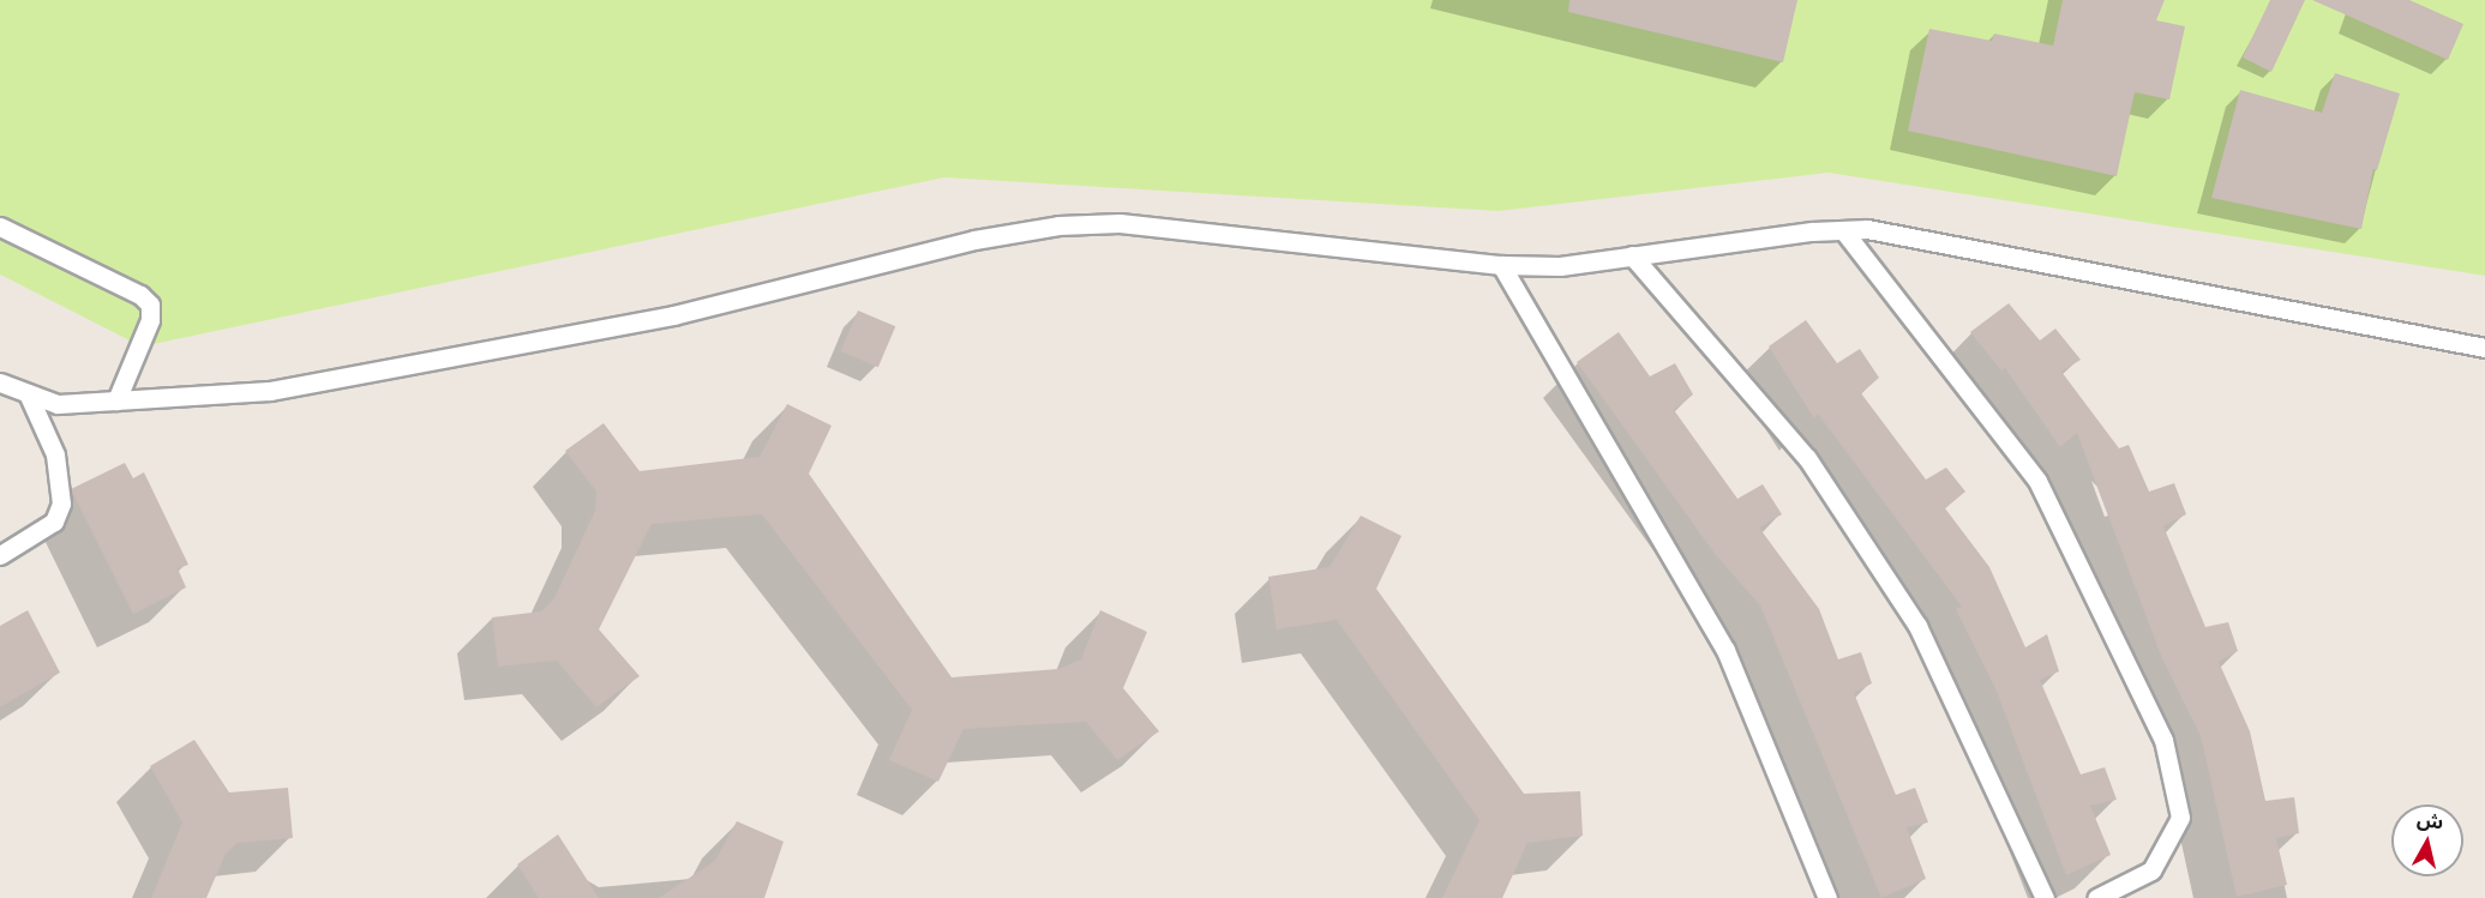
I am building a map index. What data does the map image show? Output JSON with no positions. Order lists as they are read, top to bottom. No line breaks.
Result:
{"north":"top"}
